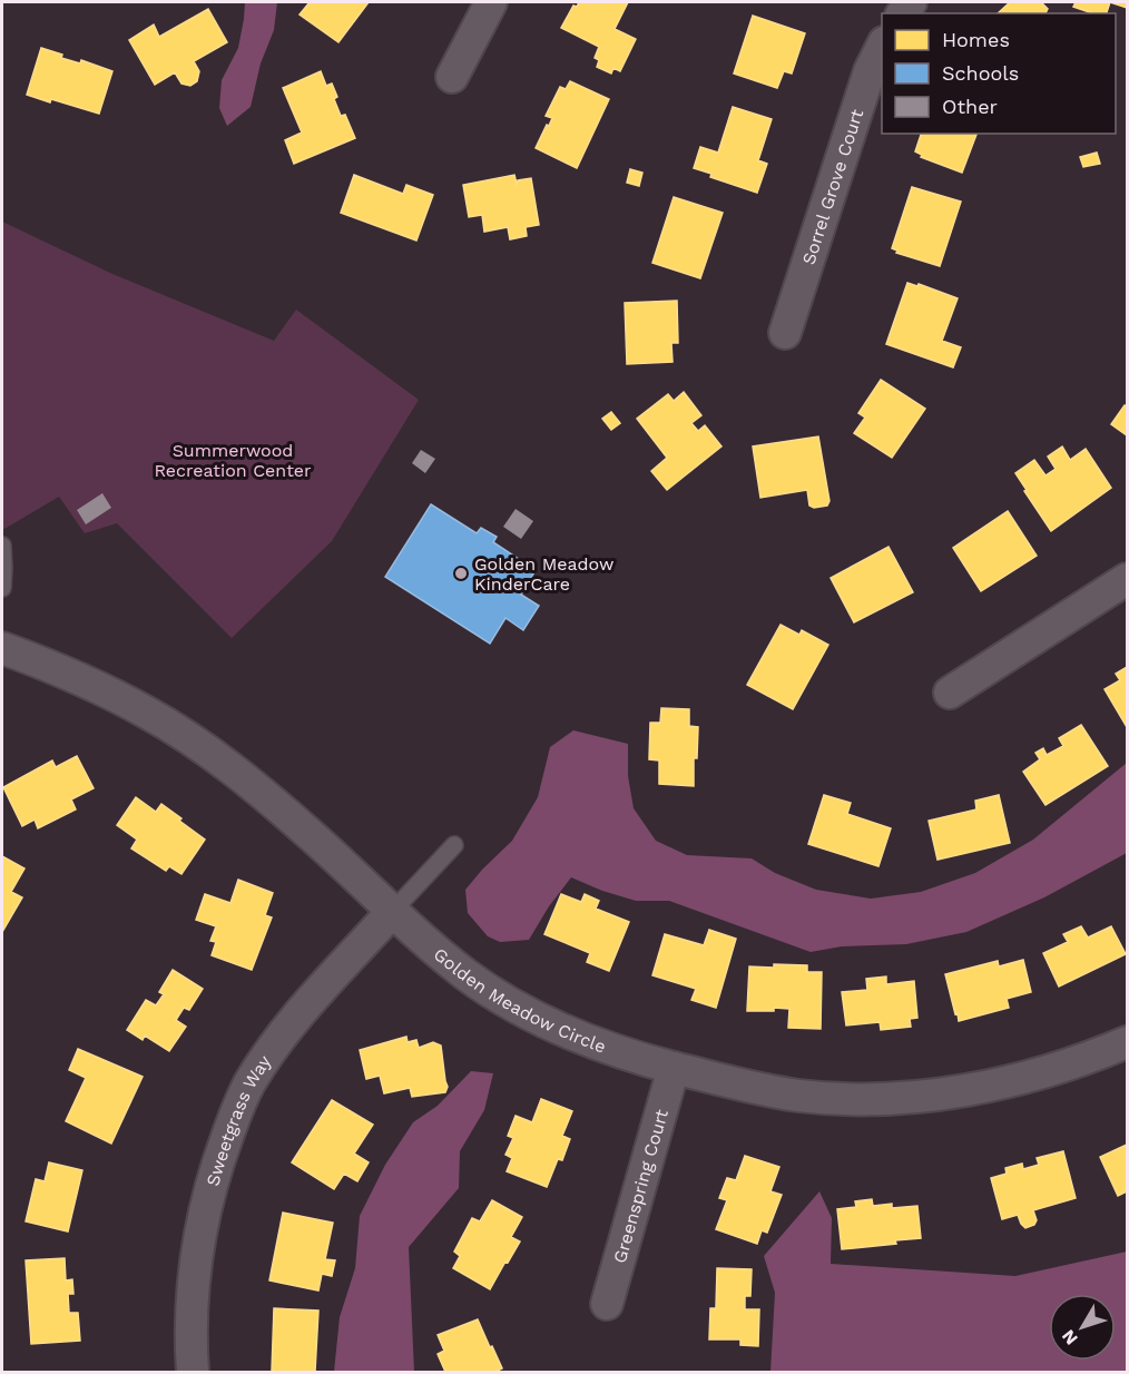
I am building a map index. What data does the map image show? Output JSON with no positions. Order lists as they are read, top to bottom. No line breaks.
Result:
{"streets":{"street":["Sorrel Grove Court","Golden Meadow Circle","Sweetgrass Way","Greenspring Court"]},"crossings":[["Golden Meadow Circle","Sweetgrass Way"],["Golden Meadow Circle","Greenspring Court"]],"parks":["Summerwood Recreation Center"],"places":["Golden Meadow KinderCare"],"legend":["Homes","Schools","Other"],"north":"bottom left"}
